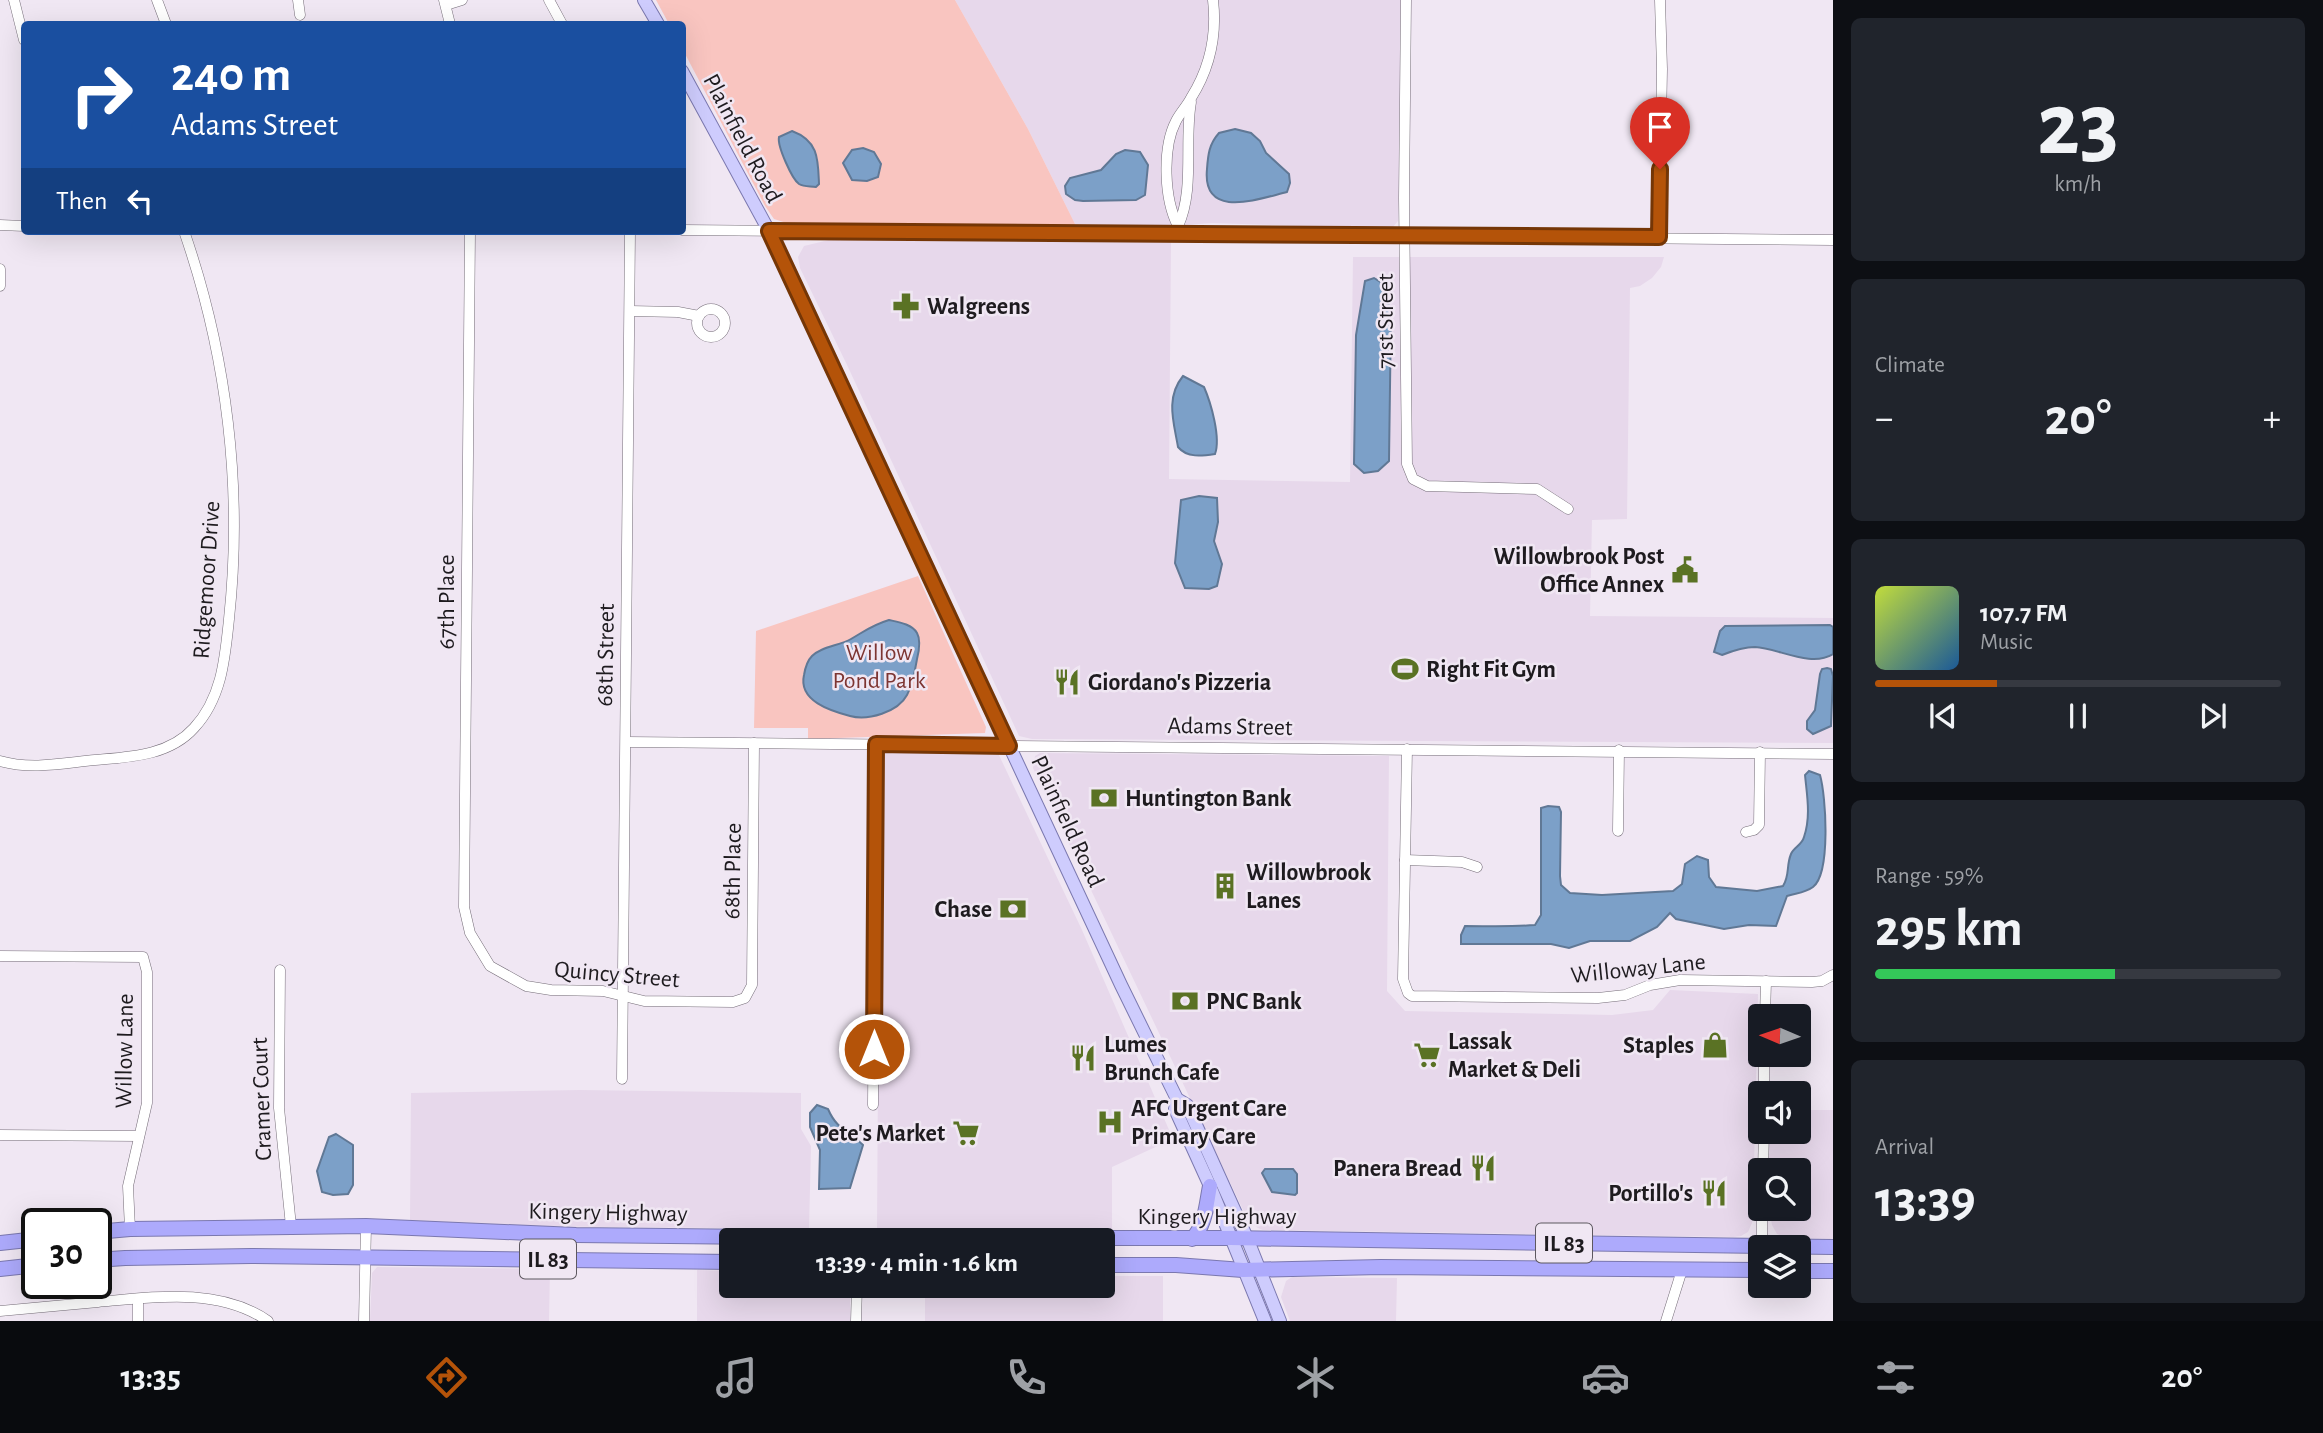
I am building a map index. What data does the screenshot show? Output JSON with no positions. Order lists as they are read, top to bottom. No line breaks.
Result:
{"streets":{"highway":["Kingery Highway","IL 83"],"main road":["Plainfield Road"],"street":["71st Street","Ridgemoor Drive","67th Place","68th Street","Adams Street","68th Place","Willoway Lane","Quincy Street","Willow Lane","Cramer Court"]},"crossings":[["Plainfield Road","Adams Street"],["Plainfield Road","Kingery Highway"],["67th Place","Quincy Street"],["68th Street","Adams Street"],["68th Street","Quincy Street"],["Adams Street","68th Place"],["68th Place","Quincy Street"],["Willow Lane","Kingery Highway"],["Cramer Court","Kingery Highway"]],"parks":["Willow Pond Park"],"places":{"pharmacy":["Walgreens"],"public building":["Willowbrook Post Office Annex"],"sports":["Right Fit Gym"],"restaurant":["Giordano's Pizzeria","Lumes Brunch Cafe","Panera Bread","Portillo's"],"bank":["Huntington Bank","Chase","PNC Bank"],"building":["Willowbrook Lanes"],"shop":["Staples"],"supermarket":["Lassak Market & Deli","Pete's Market"],"hospital":["AFC Urgent Care Primary Care"]},"north":"left","page":{"tile":[["23","km/h"],"Climate",["Range · 59%","295 km"],["Arrival","13:39"]],"turn":["240 m","Adams Street"],"then":"Then","heat":["−","20°","+"],"song":["107.7 FM","Music"],"limit":"30","trip":"13:39 · 4 min · 1.6 km","tabs":["13:35","20°"]}}
